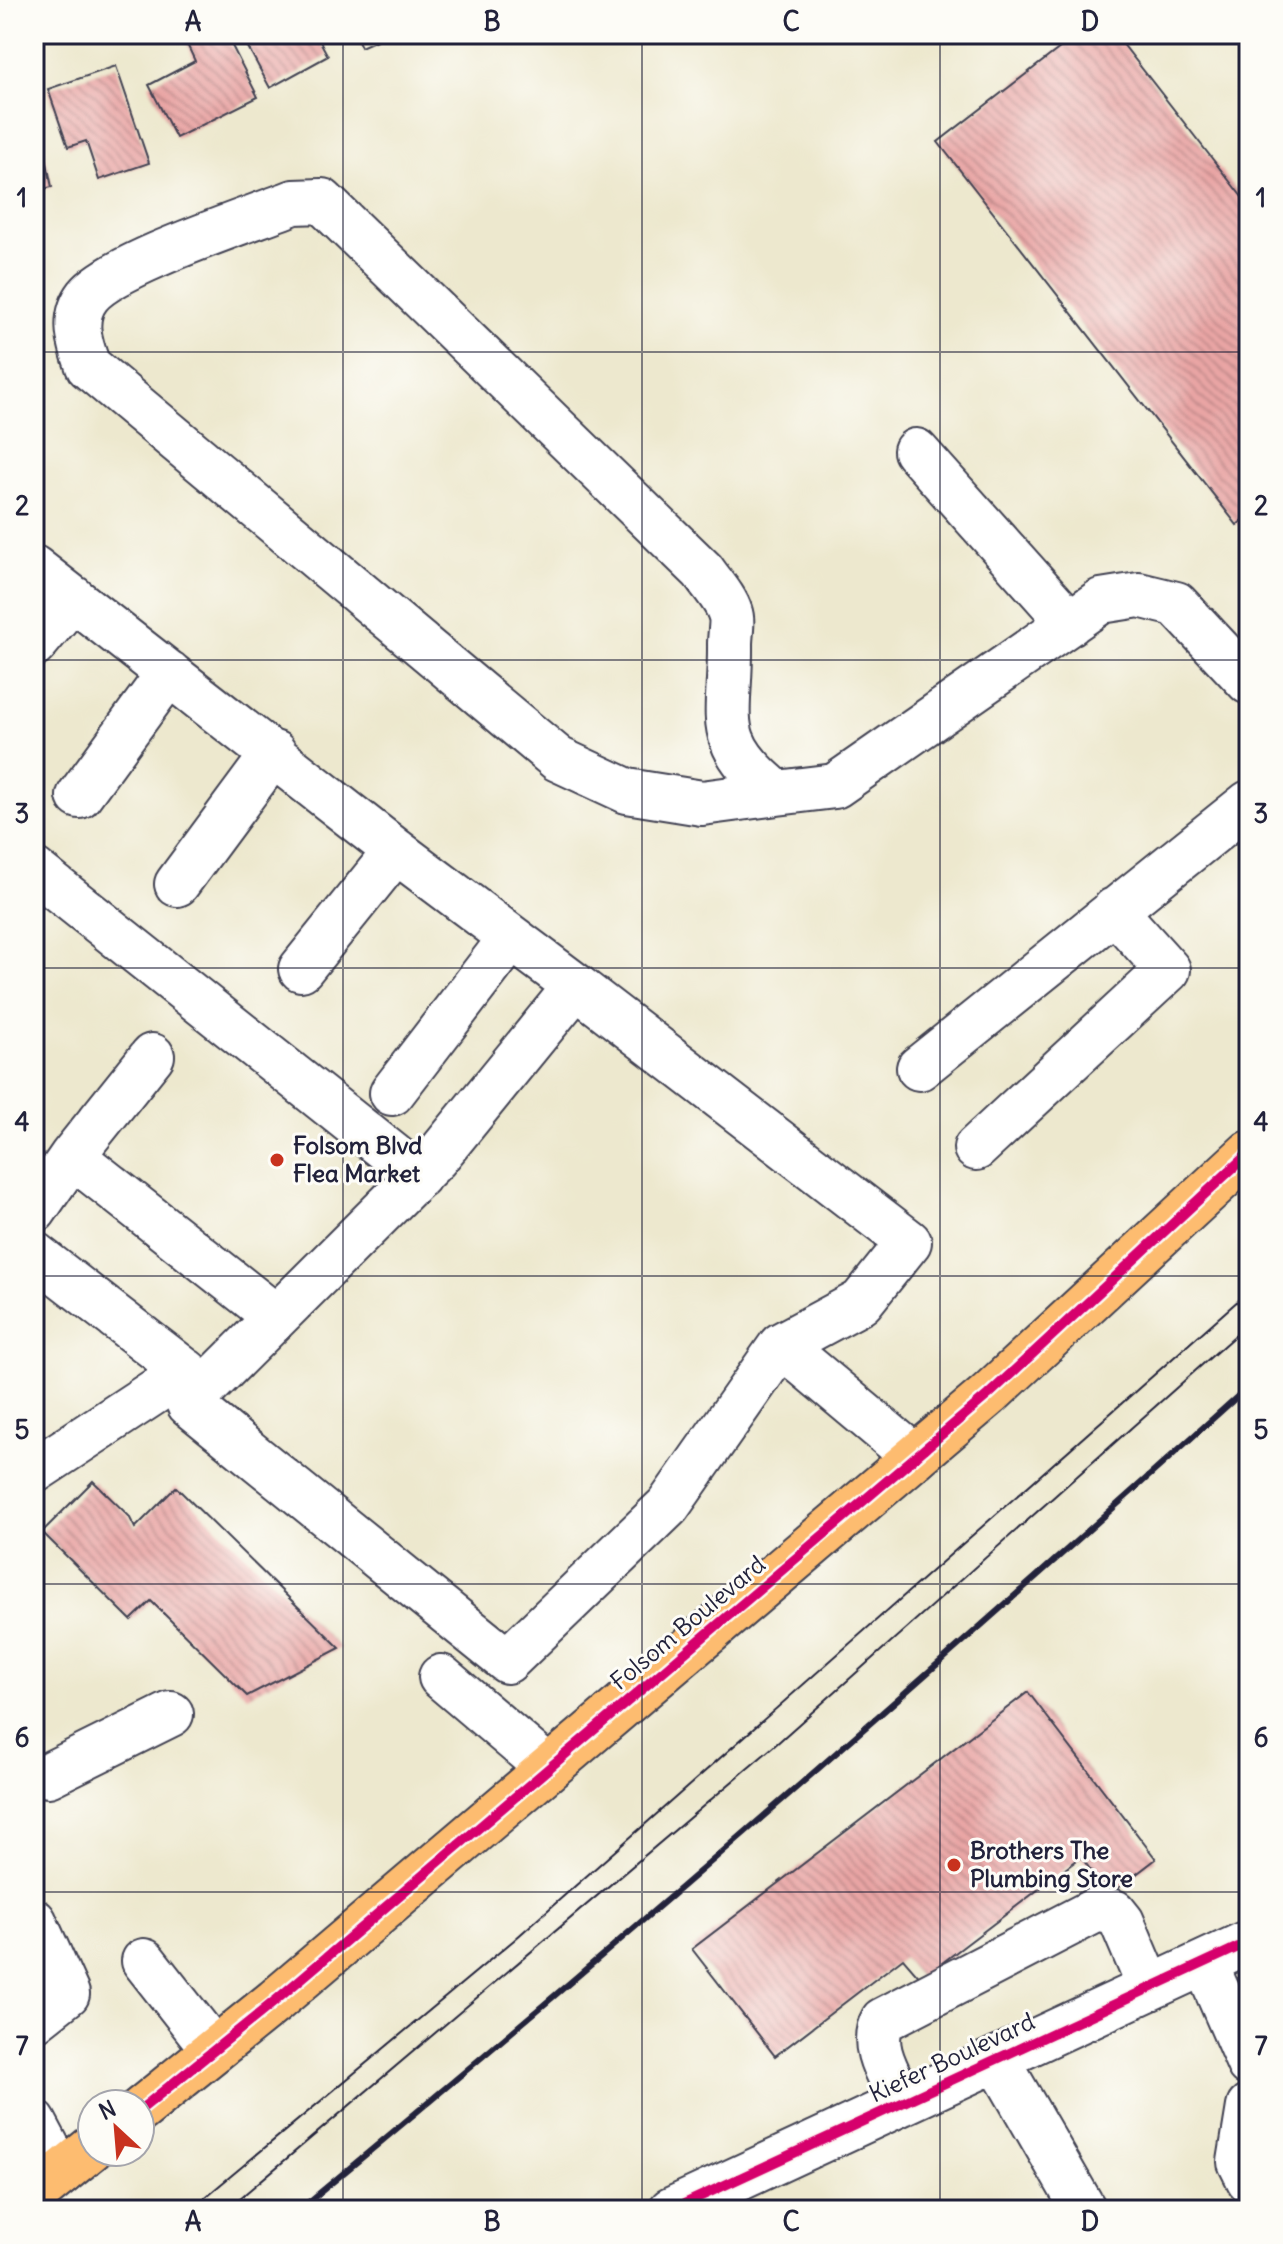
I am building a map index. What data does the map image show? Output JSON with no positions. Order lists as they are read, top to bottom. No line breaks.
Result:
{"streets":{"main road":["Folsom Boulevard"],"street":["Kiefer Boulevard"]},"places":["Folsom Blvd Flea Market","Brothers The Plumbing Store"],"north":"top left","grid":{"columns":["A","B","C","D"],"rows":["1","2","3","4","5","6","7"]}}
